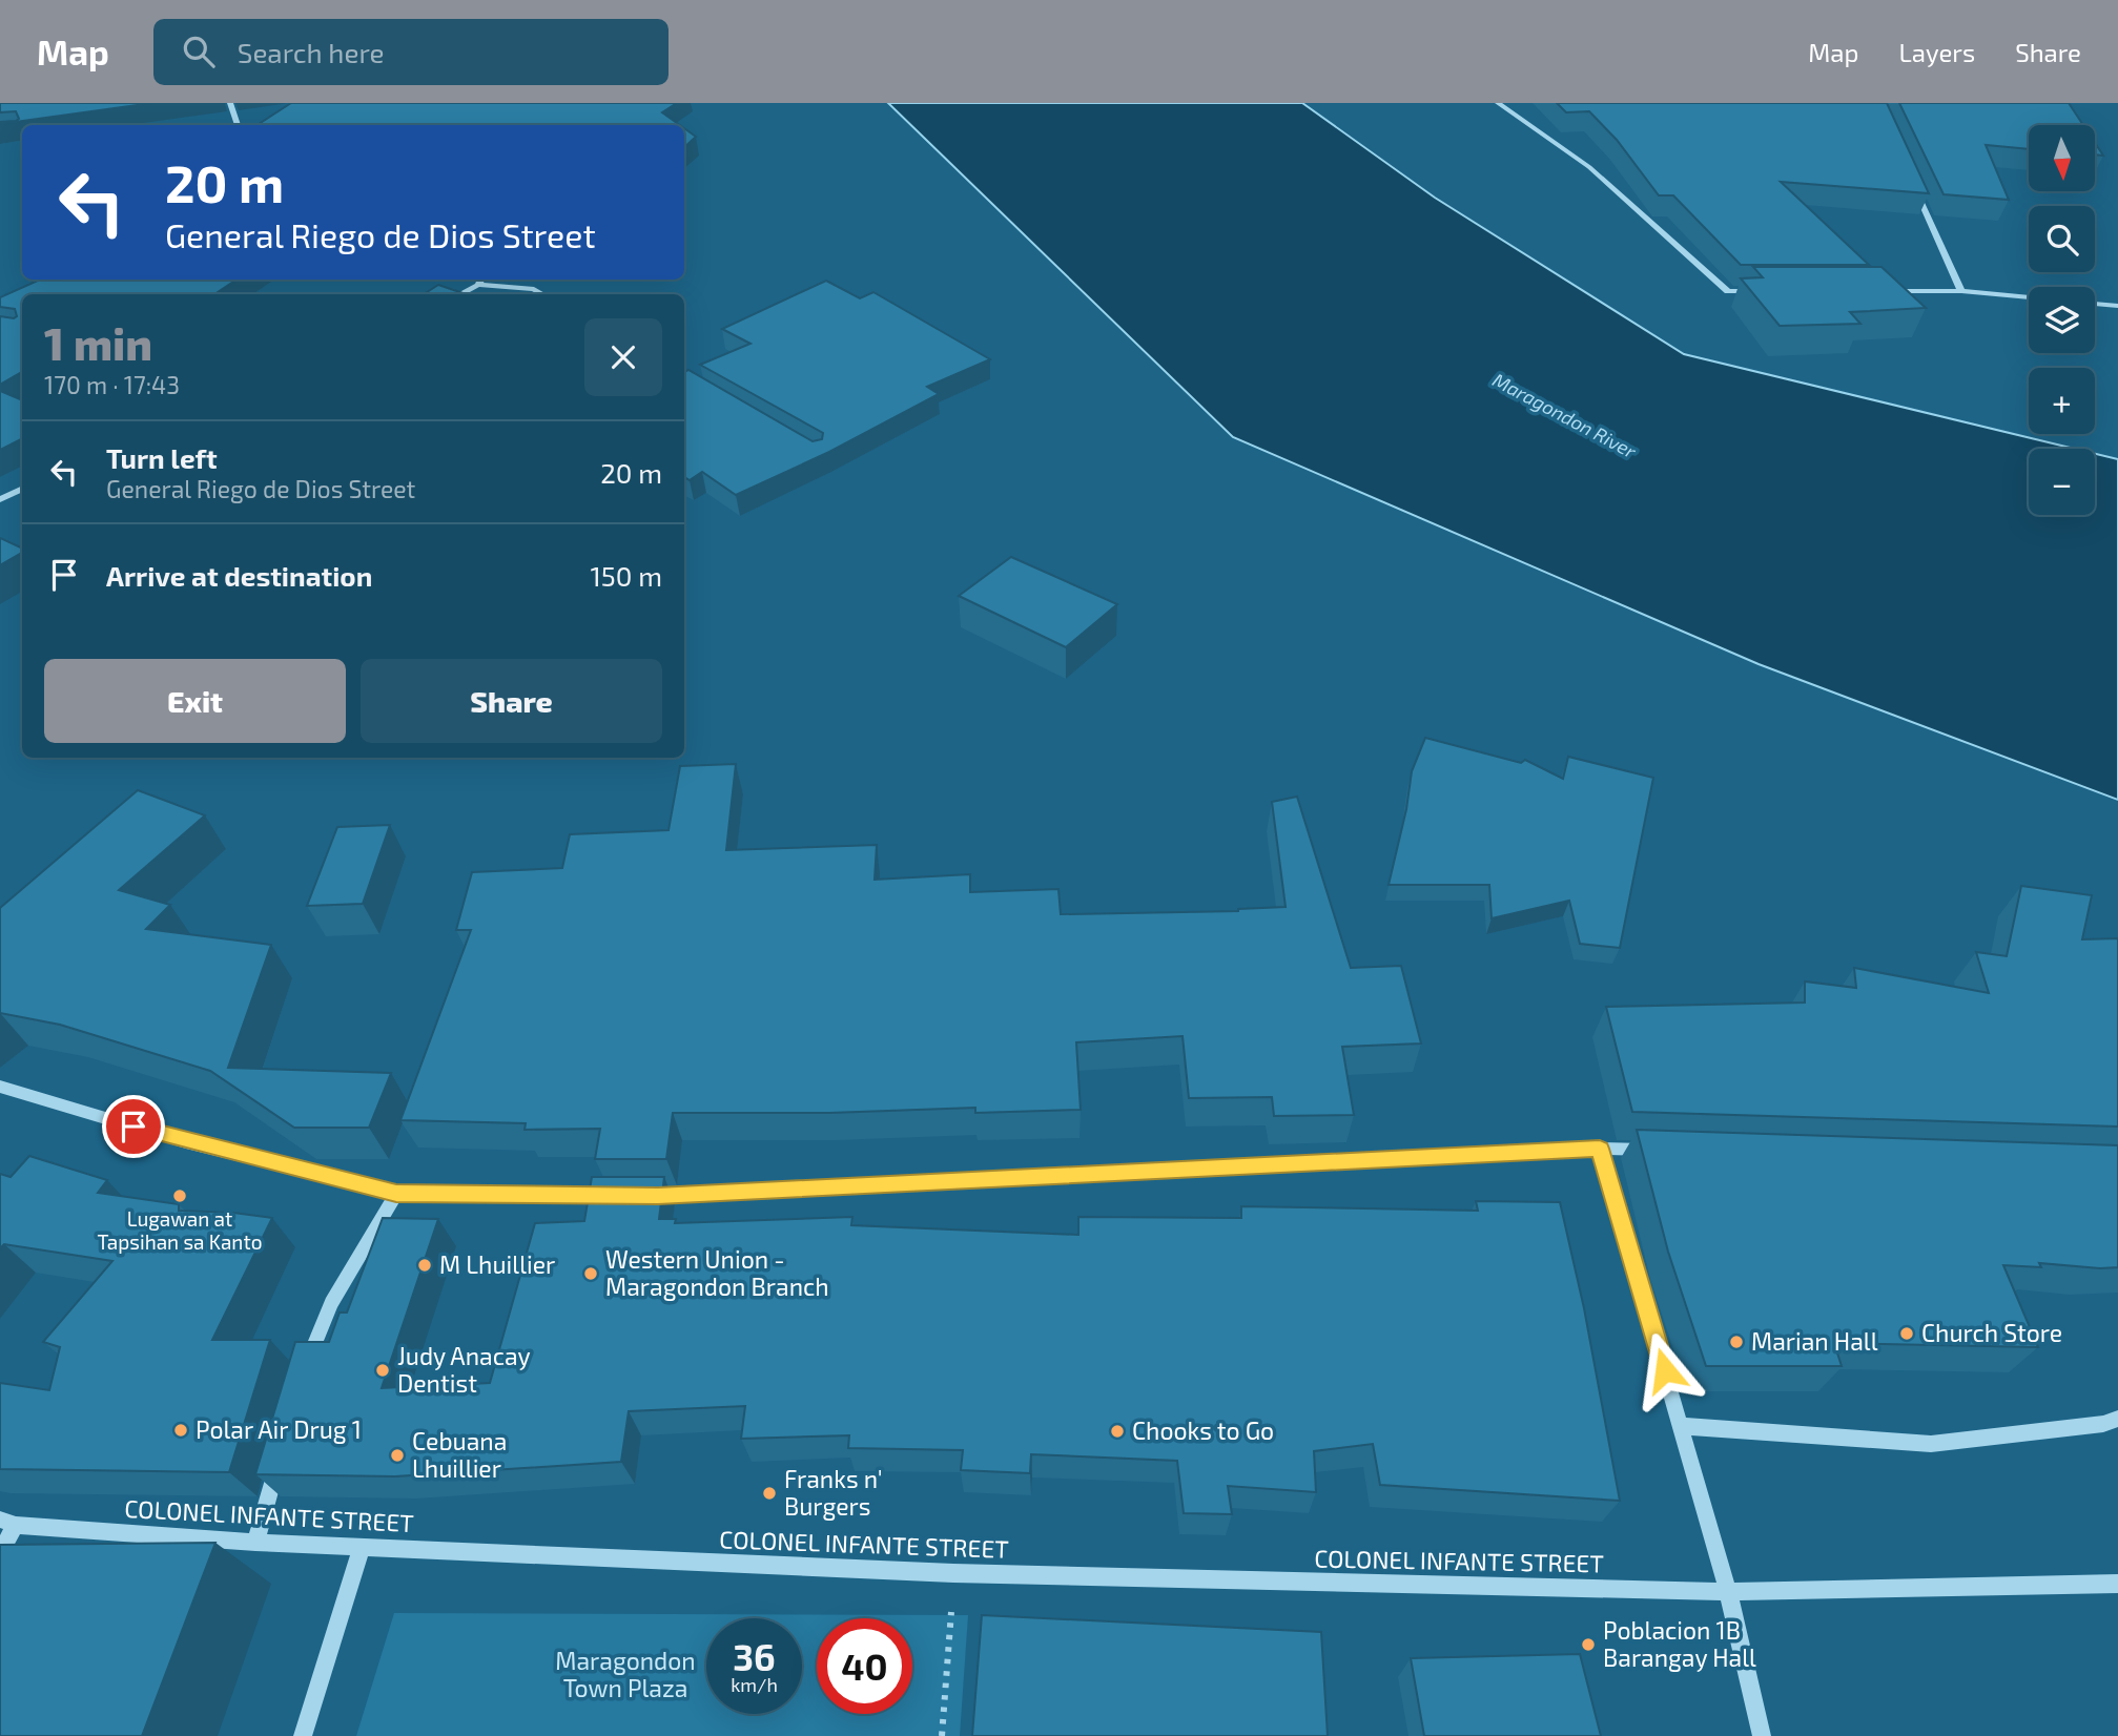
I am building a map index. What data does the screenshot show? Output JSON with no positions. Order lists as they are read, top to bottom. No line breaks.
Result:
{"streets":{"street":["COLONEL INFANTE STREET"]},"water":["Maragondon River"],"parks":["Maragondon Town Plaza"],"places":["Lugawan at Tapsihan sa Kanto","M Lhuillier","Western Union - Maragondon Branch","Church Store","Marian Hall","Judy Anacay Dentist","Polar Air Drug 1","Chooks to Go","Cebuana Lhuillier","Franks n' Burgers","Poblacion 1B Barangay Hall"],"north":"bottom","page":{"header":"Map","search":"Search here","nav":["Map","Layers","Share"],"map_buttons":["+","−"],"turn":["20 m","General Riego de Dios Street"],"heading":["1 min","170 m · 17:43"],"list":[{"name":"Turn left","note":"General Riego de Dios Street","value":"20 m"},{"name":"Arrive at destination","value":"150 m"}],"buttons":["Exit","Share"],"speed":"36 km/h","limit":"40"}}
